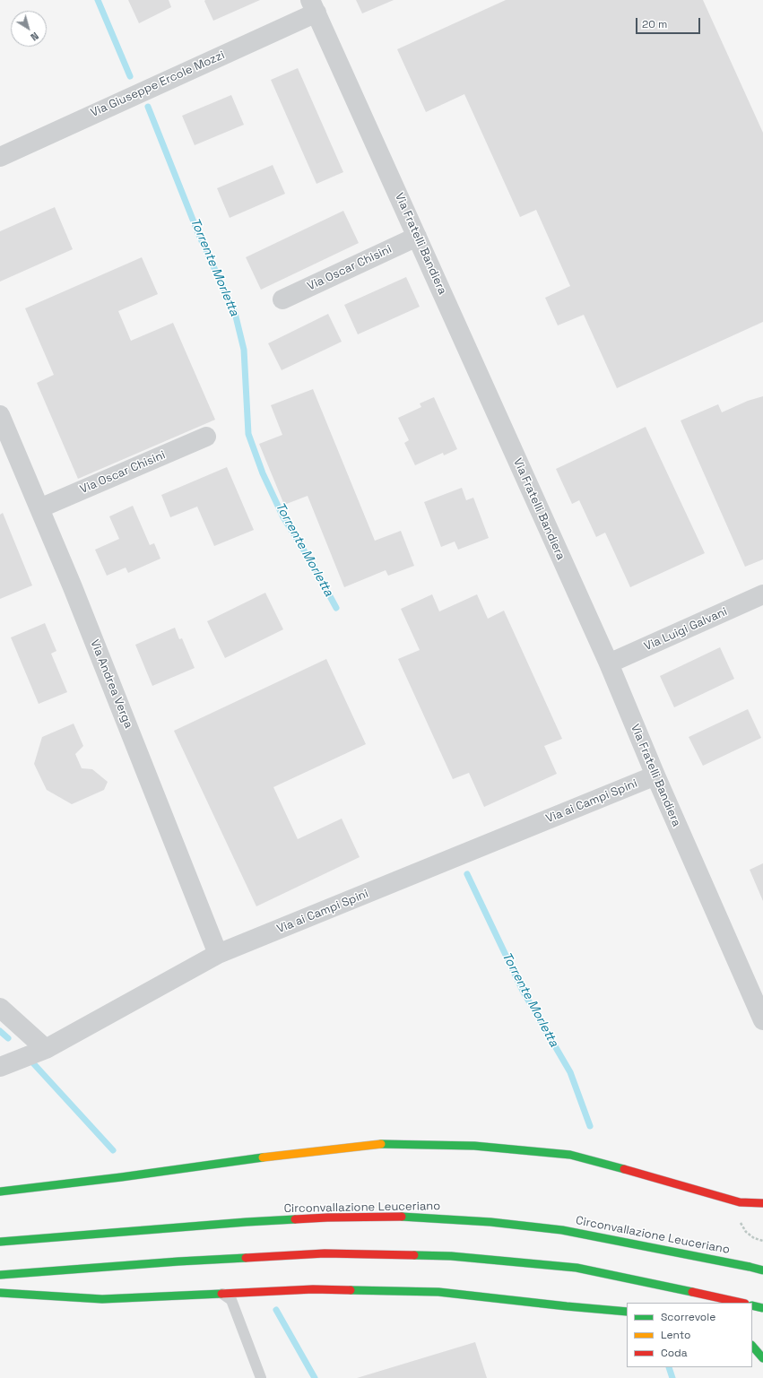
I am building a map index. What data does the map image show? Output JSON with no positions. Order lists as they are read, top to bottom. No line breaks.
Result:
{"streets":{"highway":["Circonvallazione Leuceriano"],"street":["Via Giuseppe Ercole Mozzi","Via Fratelli Bandiera","Via Oscar Chisini","Via Luigi Galvani","Via Andrea Verga","Via ai Campi Spini"]},"crossings":[["Via Giuseppe Ercole Mozzi","Via Fratelli Bandiera"],["Via Fratelli Bandiera","Via Oscar Chisini"],["Via Fratelli Bandiera","Via Luigi Galvani"],["Via Fratelli Bandiera","Via ai Campi Spini"],["Via Oscar Chisini","Via Andrea Verga"],["Via Andrea Verga","Via ai Campi Spini"]],"water":["Torrente Morletta"],"legend":["Scorrevole","Lento","Coda"],"scale_bar":"20 m","north":"bottom right"}
